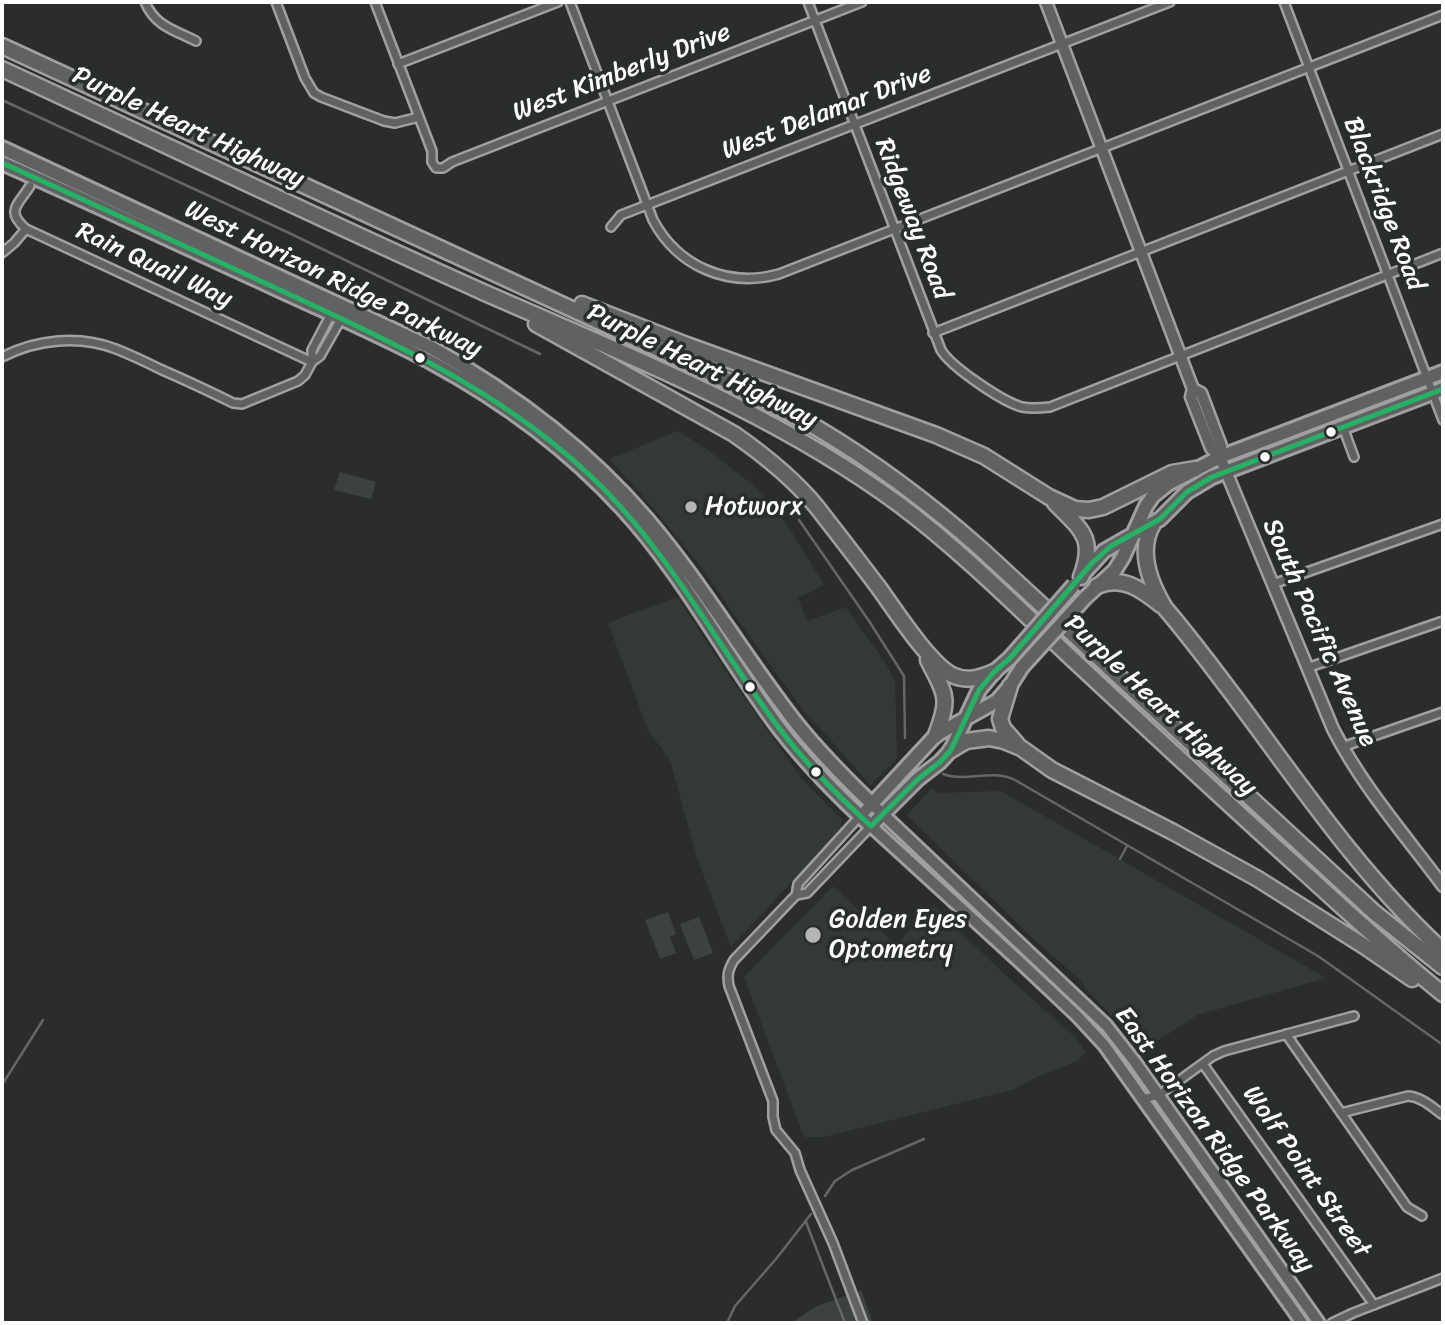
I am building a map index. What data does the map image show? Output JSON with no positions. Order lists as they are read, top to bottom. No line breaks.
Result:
{"streets":{"highway":["Purple Heart Highway"],"main road":["West Horizon Ridge Parkway","East Horizon Ridge Parkway"],"street":["West Kimberly Drive","West Delamar Drive","Blackridge Road","Ridgeway Road","Rain Quail Way","South Pacific Avenue","Wolf Point Street"]},"crossings":[["West Kimberly Drive","Ridgeway Road"],["West Delamar Drive","Ridgeway Road"],["West Delamar Drive","South Pacific Avenue"],["Ridgeway Road","South Pacific Avenue"],["West Horizon Ridge Parkway","East Horizon Ridge Parkway"]],"places":["Hotworx","Golden Eyes Optometry"]}
